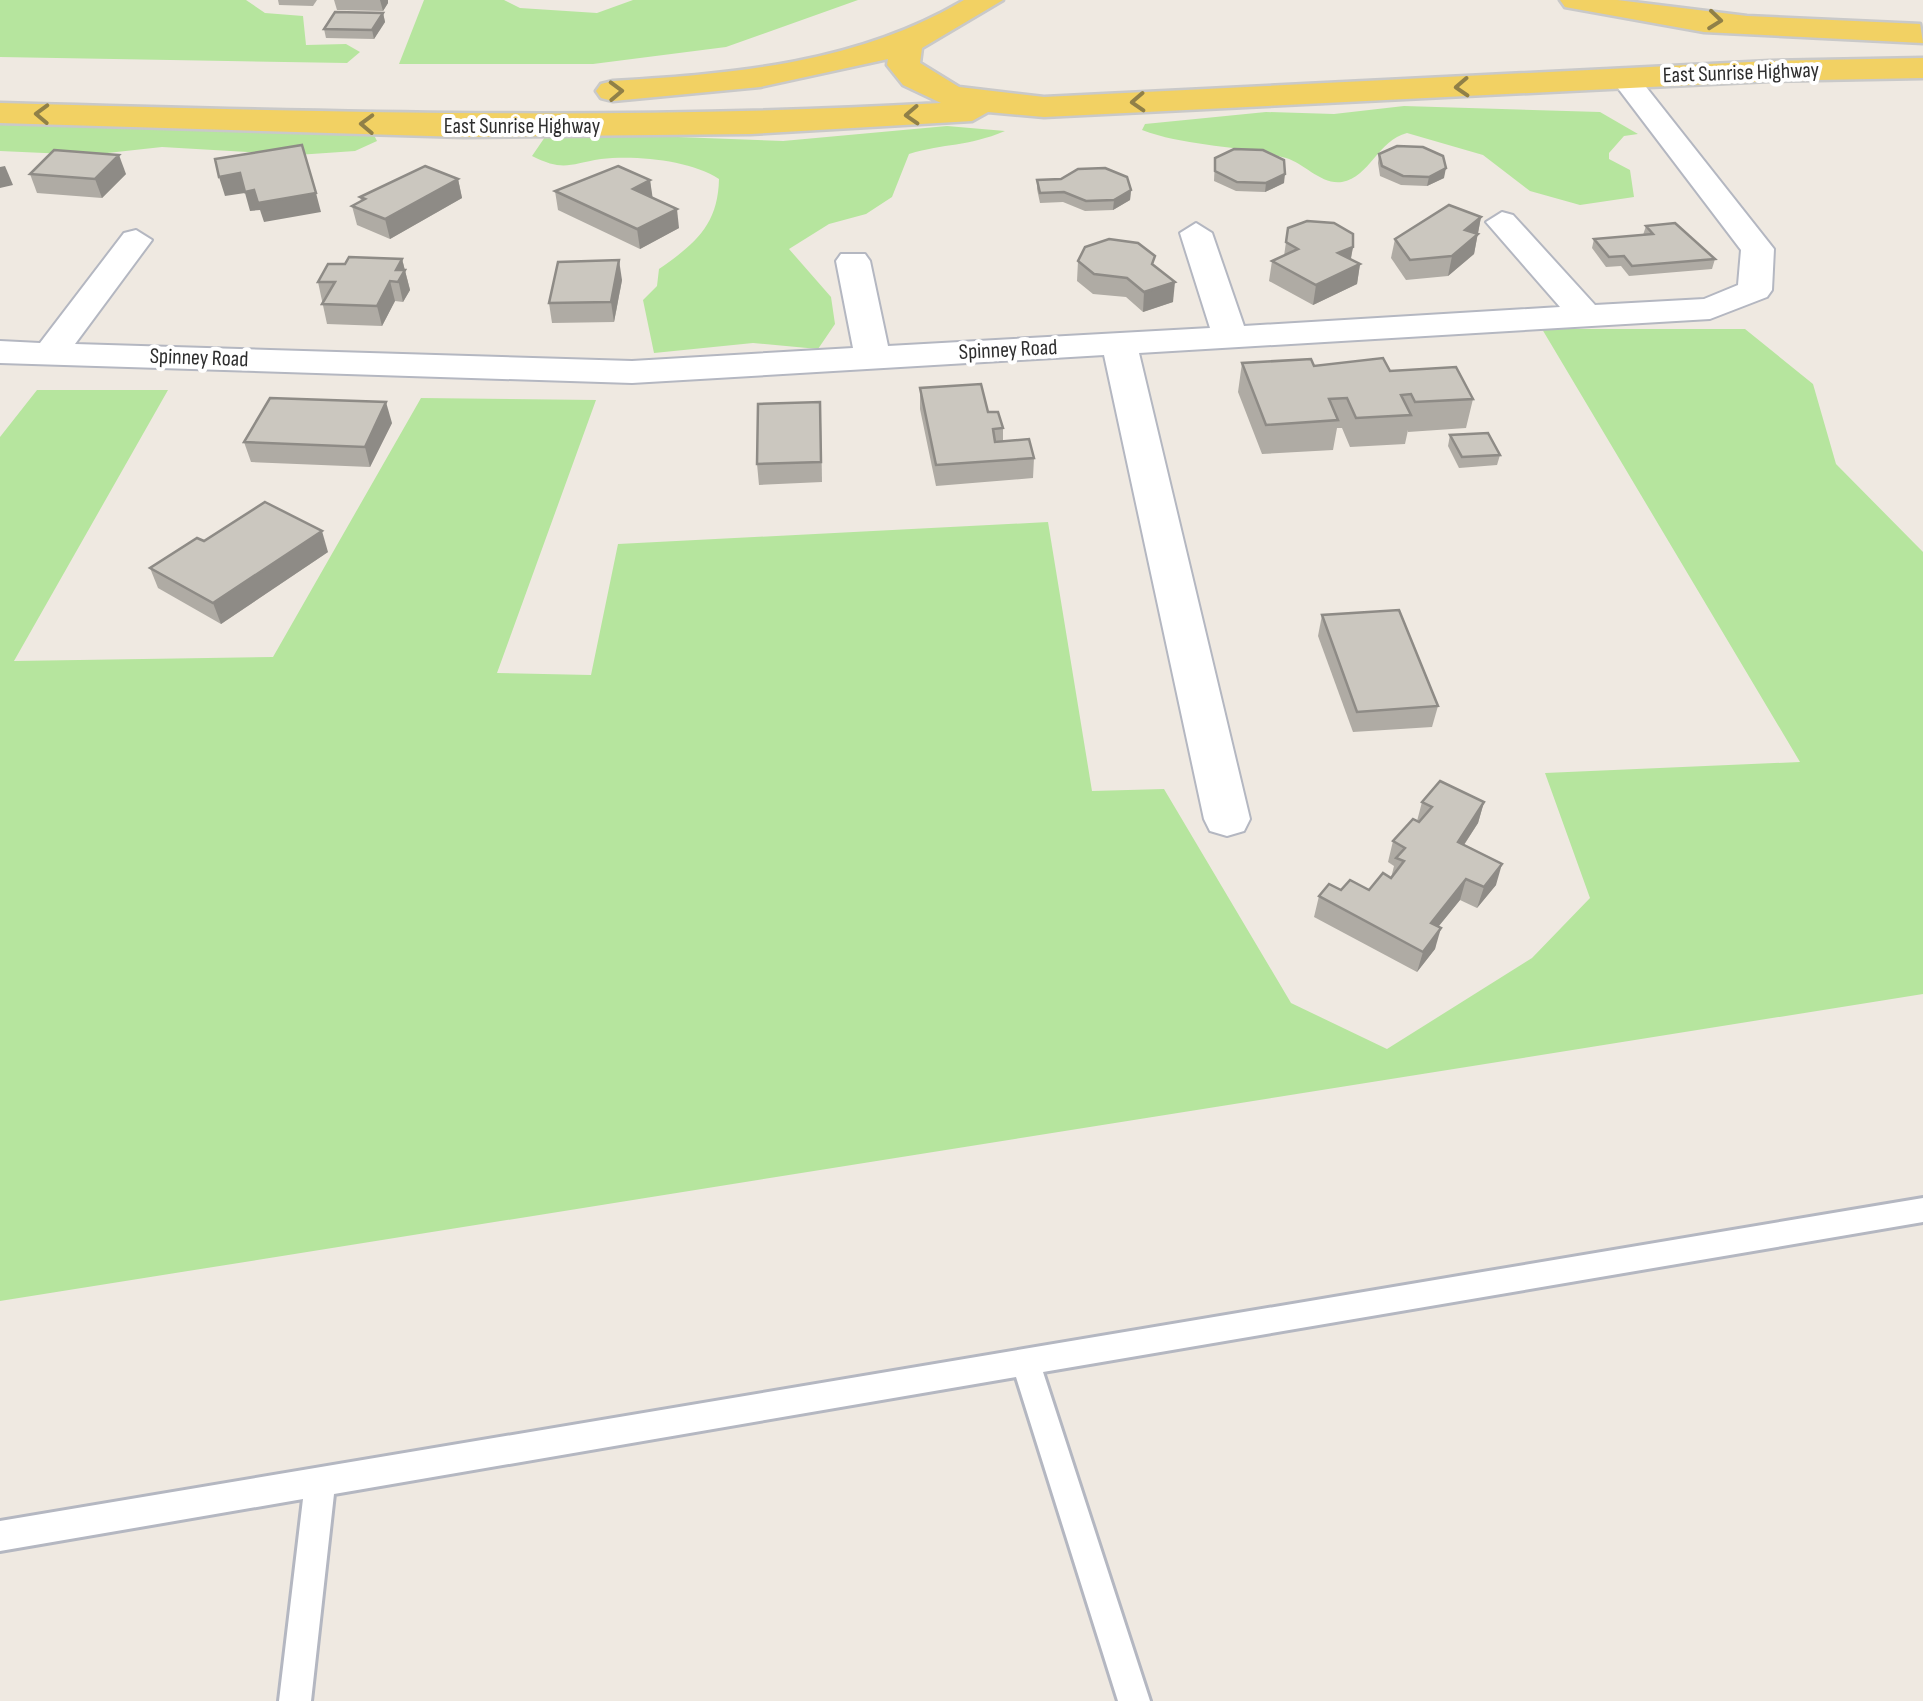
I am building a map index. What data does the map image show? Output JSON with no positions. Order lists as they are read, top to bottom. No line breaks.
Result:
{"streets":{"main road":["East Sunrise Highway"],"street":["Spinney Road"]},"crossings":[["East Sunrise Highway","Spinney Road"]]}
